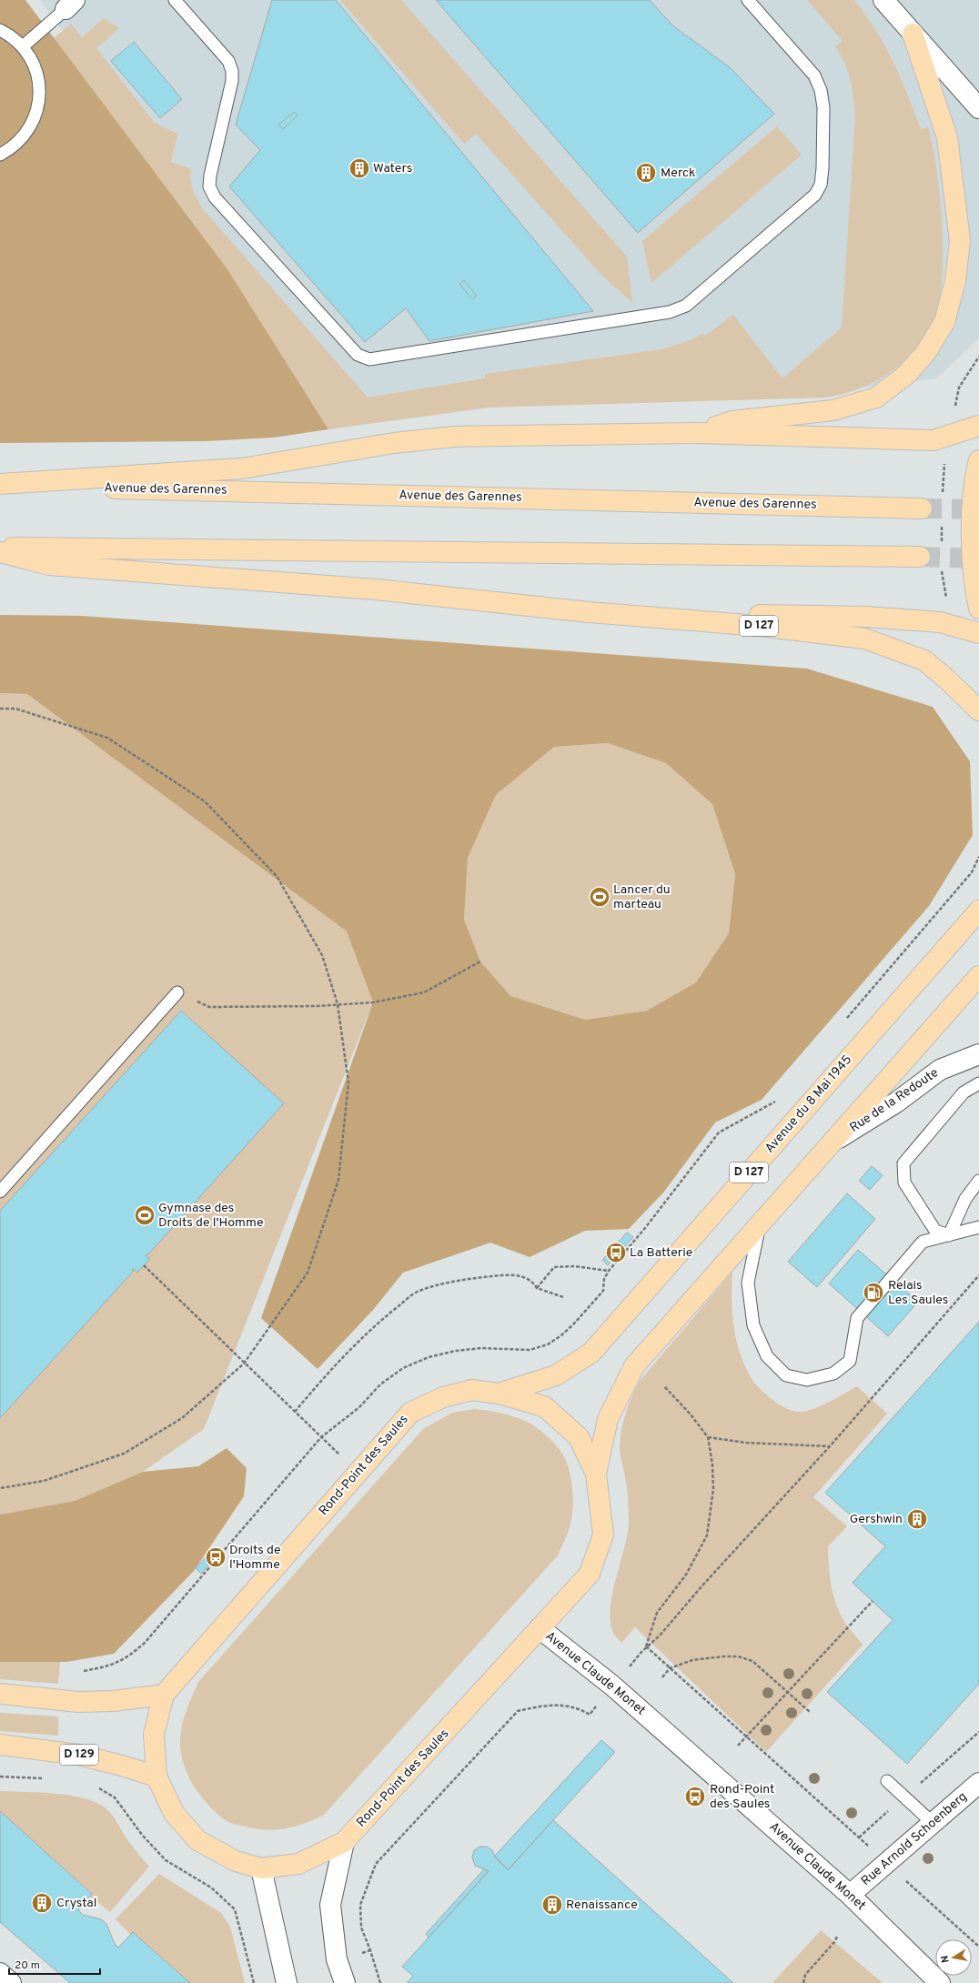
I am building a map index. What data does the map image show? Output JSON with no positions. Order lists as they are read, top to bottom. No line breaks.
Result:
{"streets":{"main road":["Avenue des Garennes","D 127","Avenue du 8 Mai 1945","Rond-Point des Saules","D 129"],"street":["Rue de la Redoute","Avenue Claude Monet","Rue Arnold Schoenberg"]},"crossings":[["Avenue du 8 Mai 1945","Rond-Point des Saules"],["Rond-Point des Saules","Avenue Claude Monet"],["Rond-Point des Saules","D 129"],["Avenue Claude Monet","Rue Arnold Schoenberg"]],"places":{"building":["Waters","Merck","Gershwin","Crystal","Renaissance"],"sports":["Lancer du marteau","Gymnase des Droits de l'Homme"],"bus stop":["La Batterie","Droits de l'Homme","Rond-Point des Saules"],"fuel station":["Relais Les Saules"]},"scale_bar":"20 m","north":"left"}
